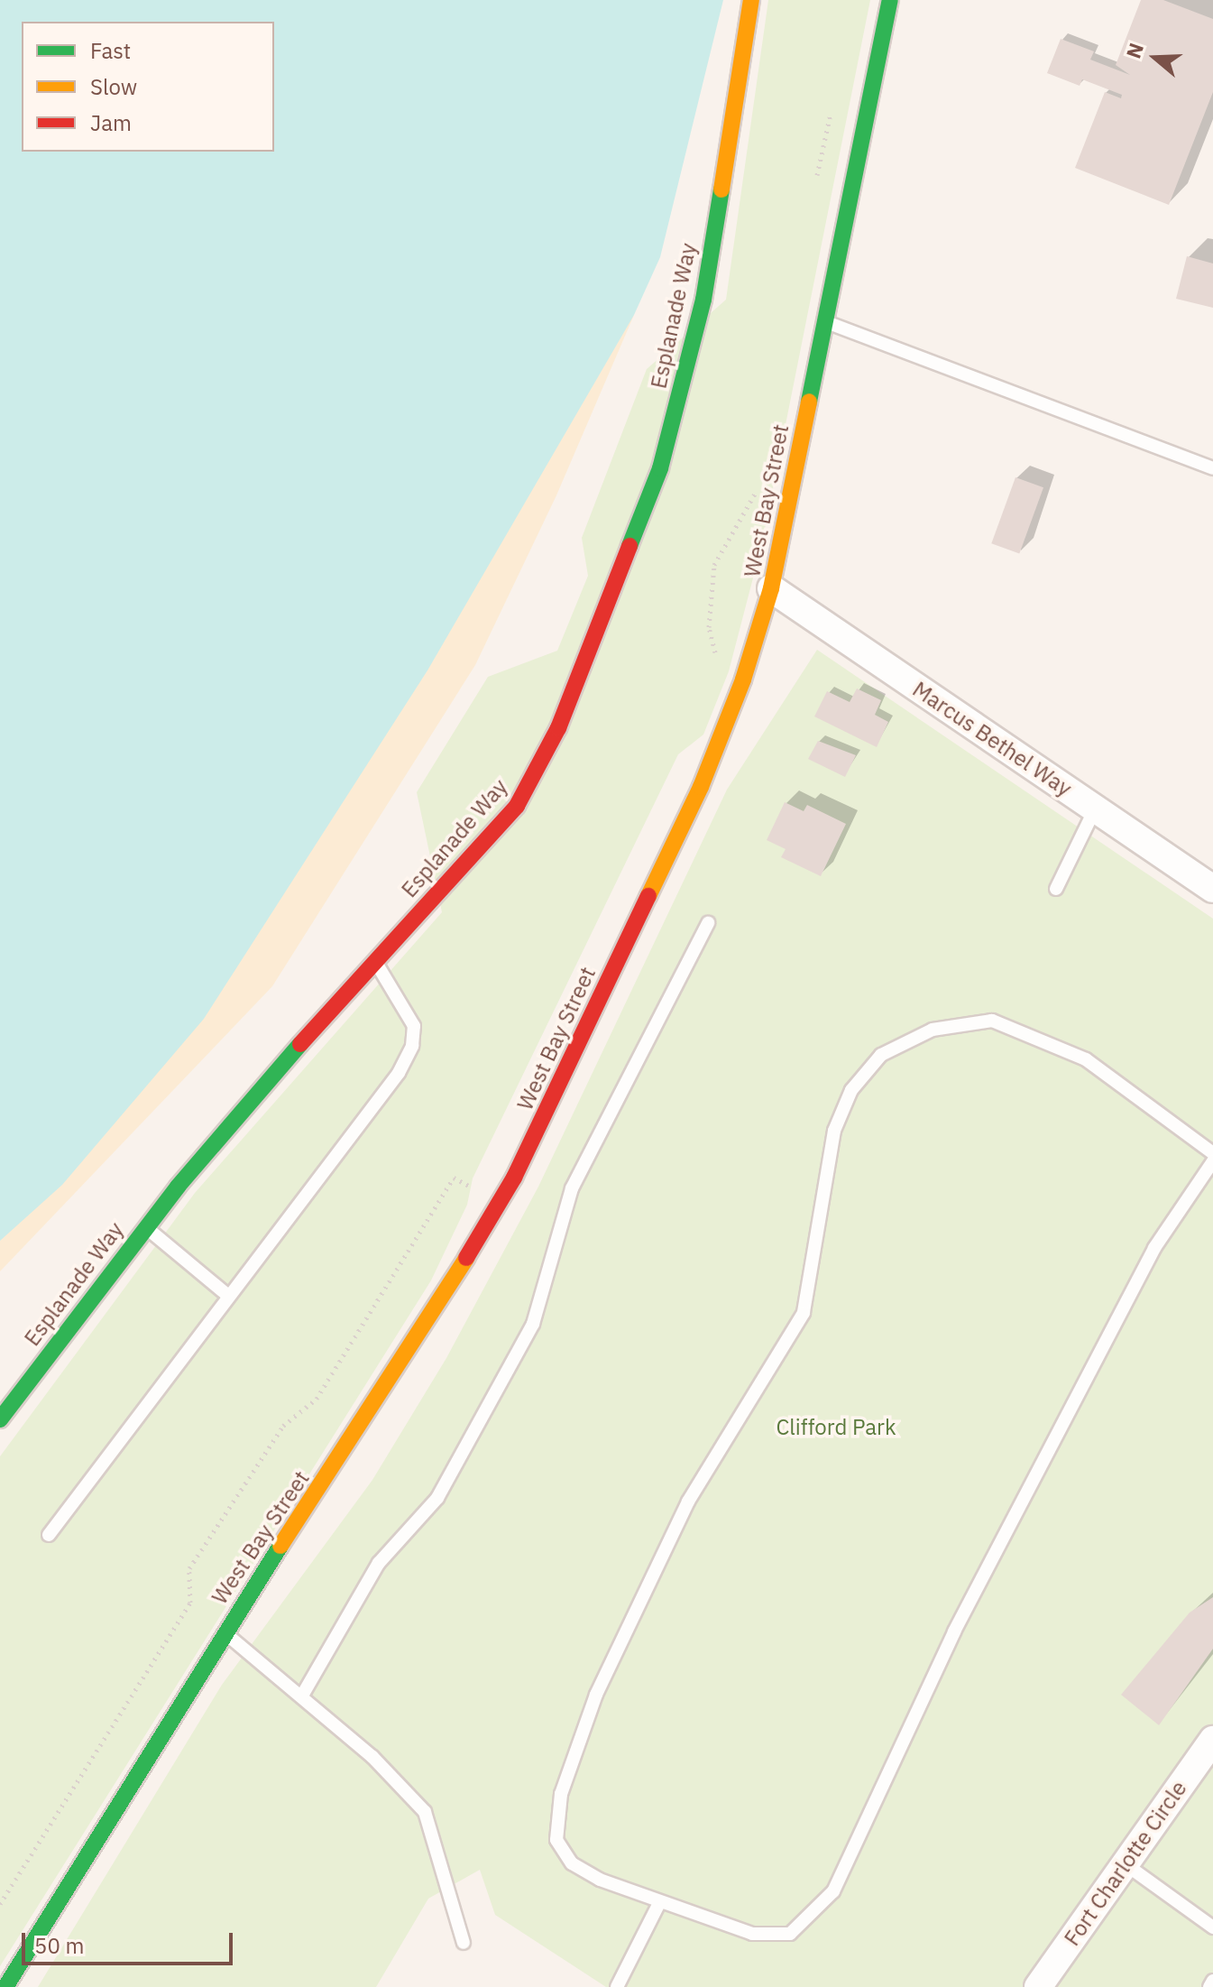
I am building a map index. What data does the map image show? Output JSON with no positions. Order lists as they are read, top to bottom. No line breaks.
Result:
{"streets":{"main road":["Esplanade Way","West Bay Street"],"street":["Marcus Bethel Way","Fort Charlotte Circle"]},"crossings":[["West Bay Street","Marcus Bethel Way"]],"parks":["Clifford Park"],"legend":["Fast","Slow","Jam"],"scale_bar":"50 m","north":"left"}
